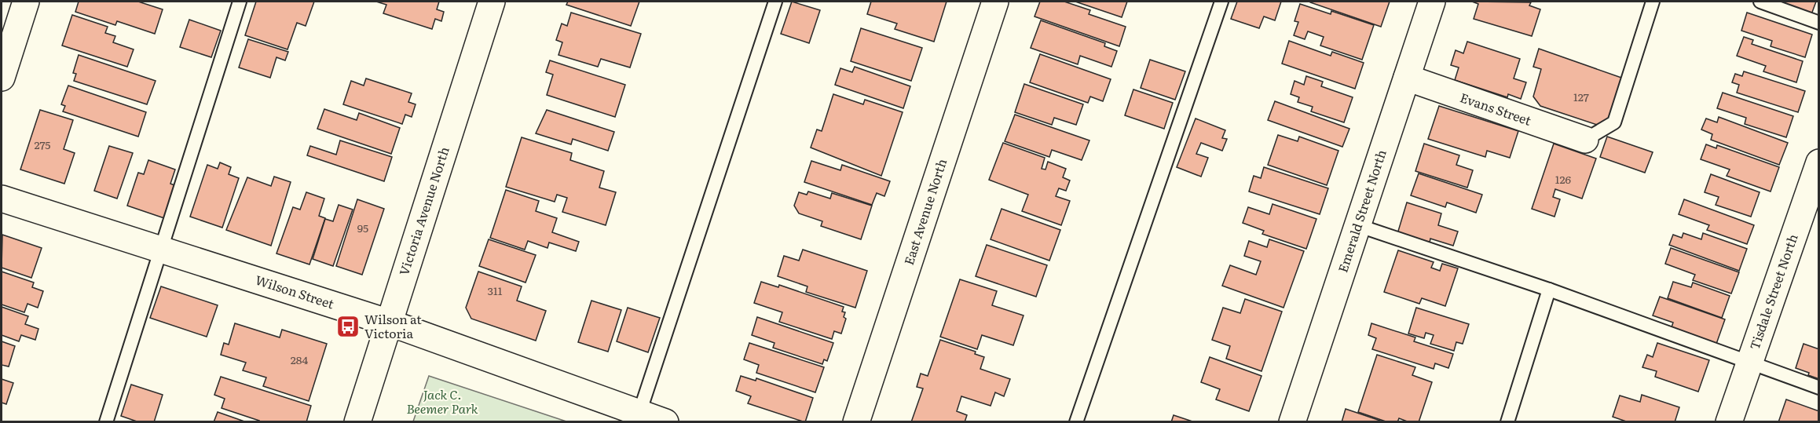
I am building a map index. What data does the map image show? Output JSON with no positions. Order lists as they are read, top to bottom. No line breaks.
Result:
{"streets":{"street":["Evans Street","Victoria Avenue North","Emerald Street North","East Avenue North","Wilson Street","Tisdale Street North"]},"crossings":[["Evans Street","Emerald Street North"],["Victoria Avenue North","Wilson Street"]],"parks":["Jack C. Beemer Park"],"places":{"bus stop":["Wilson at Victoria"]},"house_numbers":["127","275","126","95","311","284"]}
